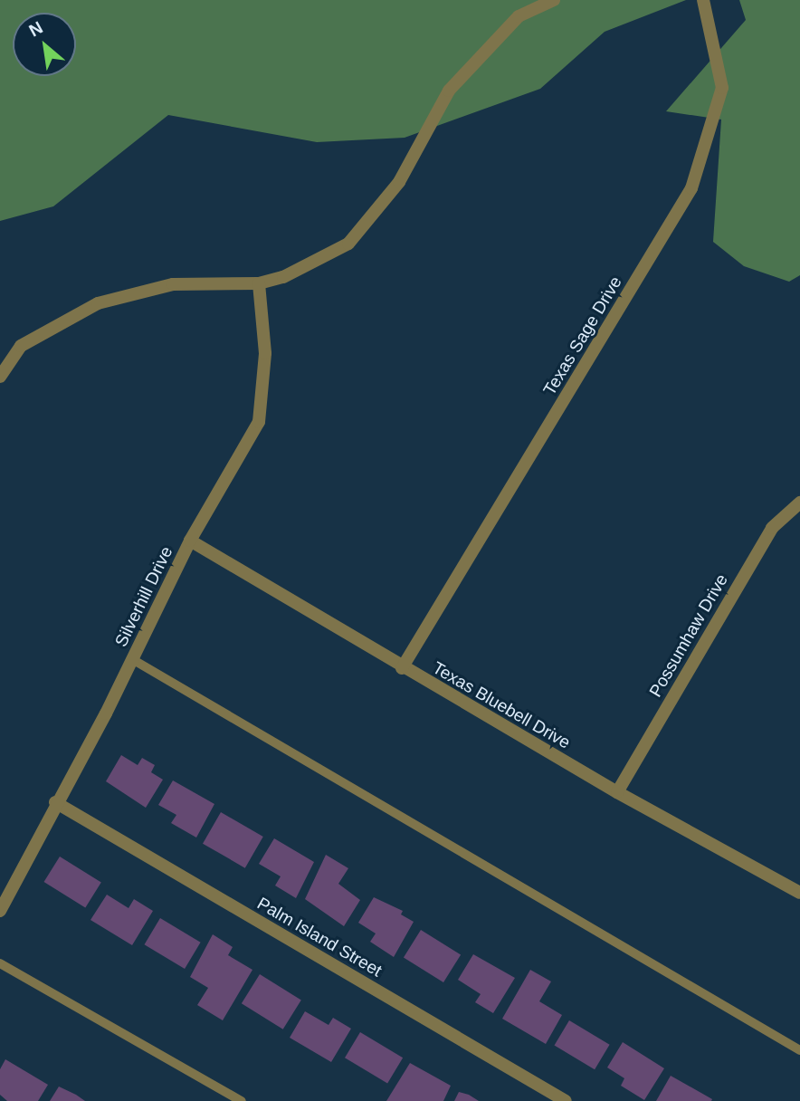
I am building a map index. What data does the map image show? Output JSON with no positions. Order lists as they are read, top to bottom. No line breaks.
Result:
{"streets":{"street":["Texas Sage Drive","Silverhill Drive","Possumhaw Drive","Texas Bluebell Drive","Palm Island Street"]},"crossings":[["Texas Sage Drive","Texas Bluebell Drive"],["Silverhill Drive","Texas Bluebell Drive"],["Silverhill Drive","Palm Island Street"],["Possumhaw Drive","Texas Bluebell Drive"]],"north":"top left"}
